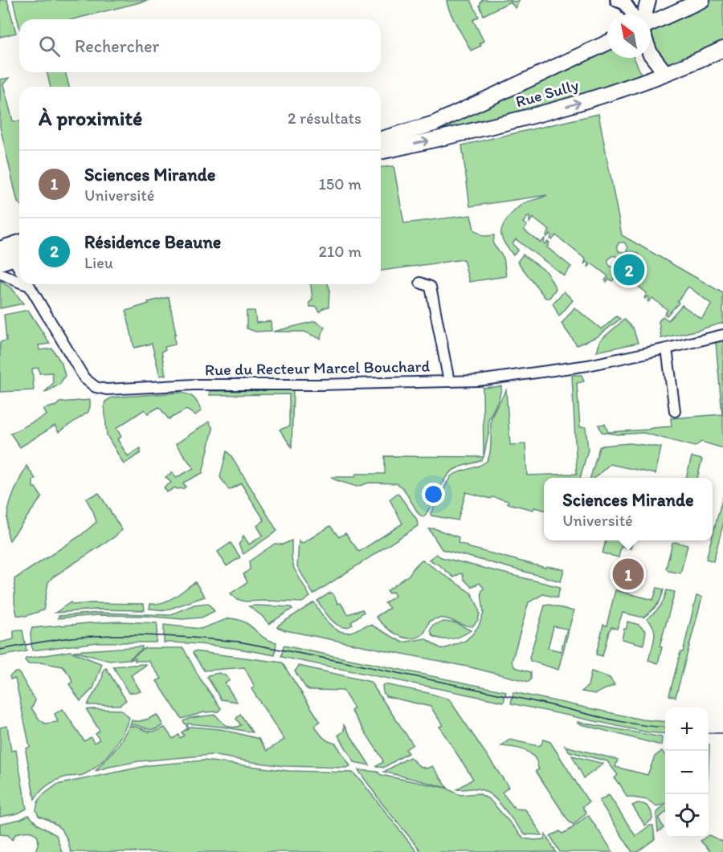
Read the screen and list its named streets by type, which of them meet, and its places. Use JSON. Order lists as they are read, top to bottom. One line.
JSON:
{"streets":{"main road":["Rue Sully"],"street":["Rue du Recteur Marcel Bouchard"]},"north":"top left","page":{"search":"Rechercher","heading":["À proximité","2 résultats"],"list":[{"mark":"1","name":"Sciences Mirande","note":"Université","value":"150 m"},{"mark":"2","name":"Résidence Beaune","note":"Lieu","value":"210 m"}],"pins":["2","1"],"popup":["Sciences Mirande","Université"],"map_buttons":["+","−"]}}
